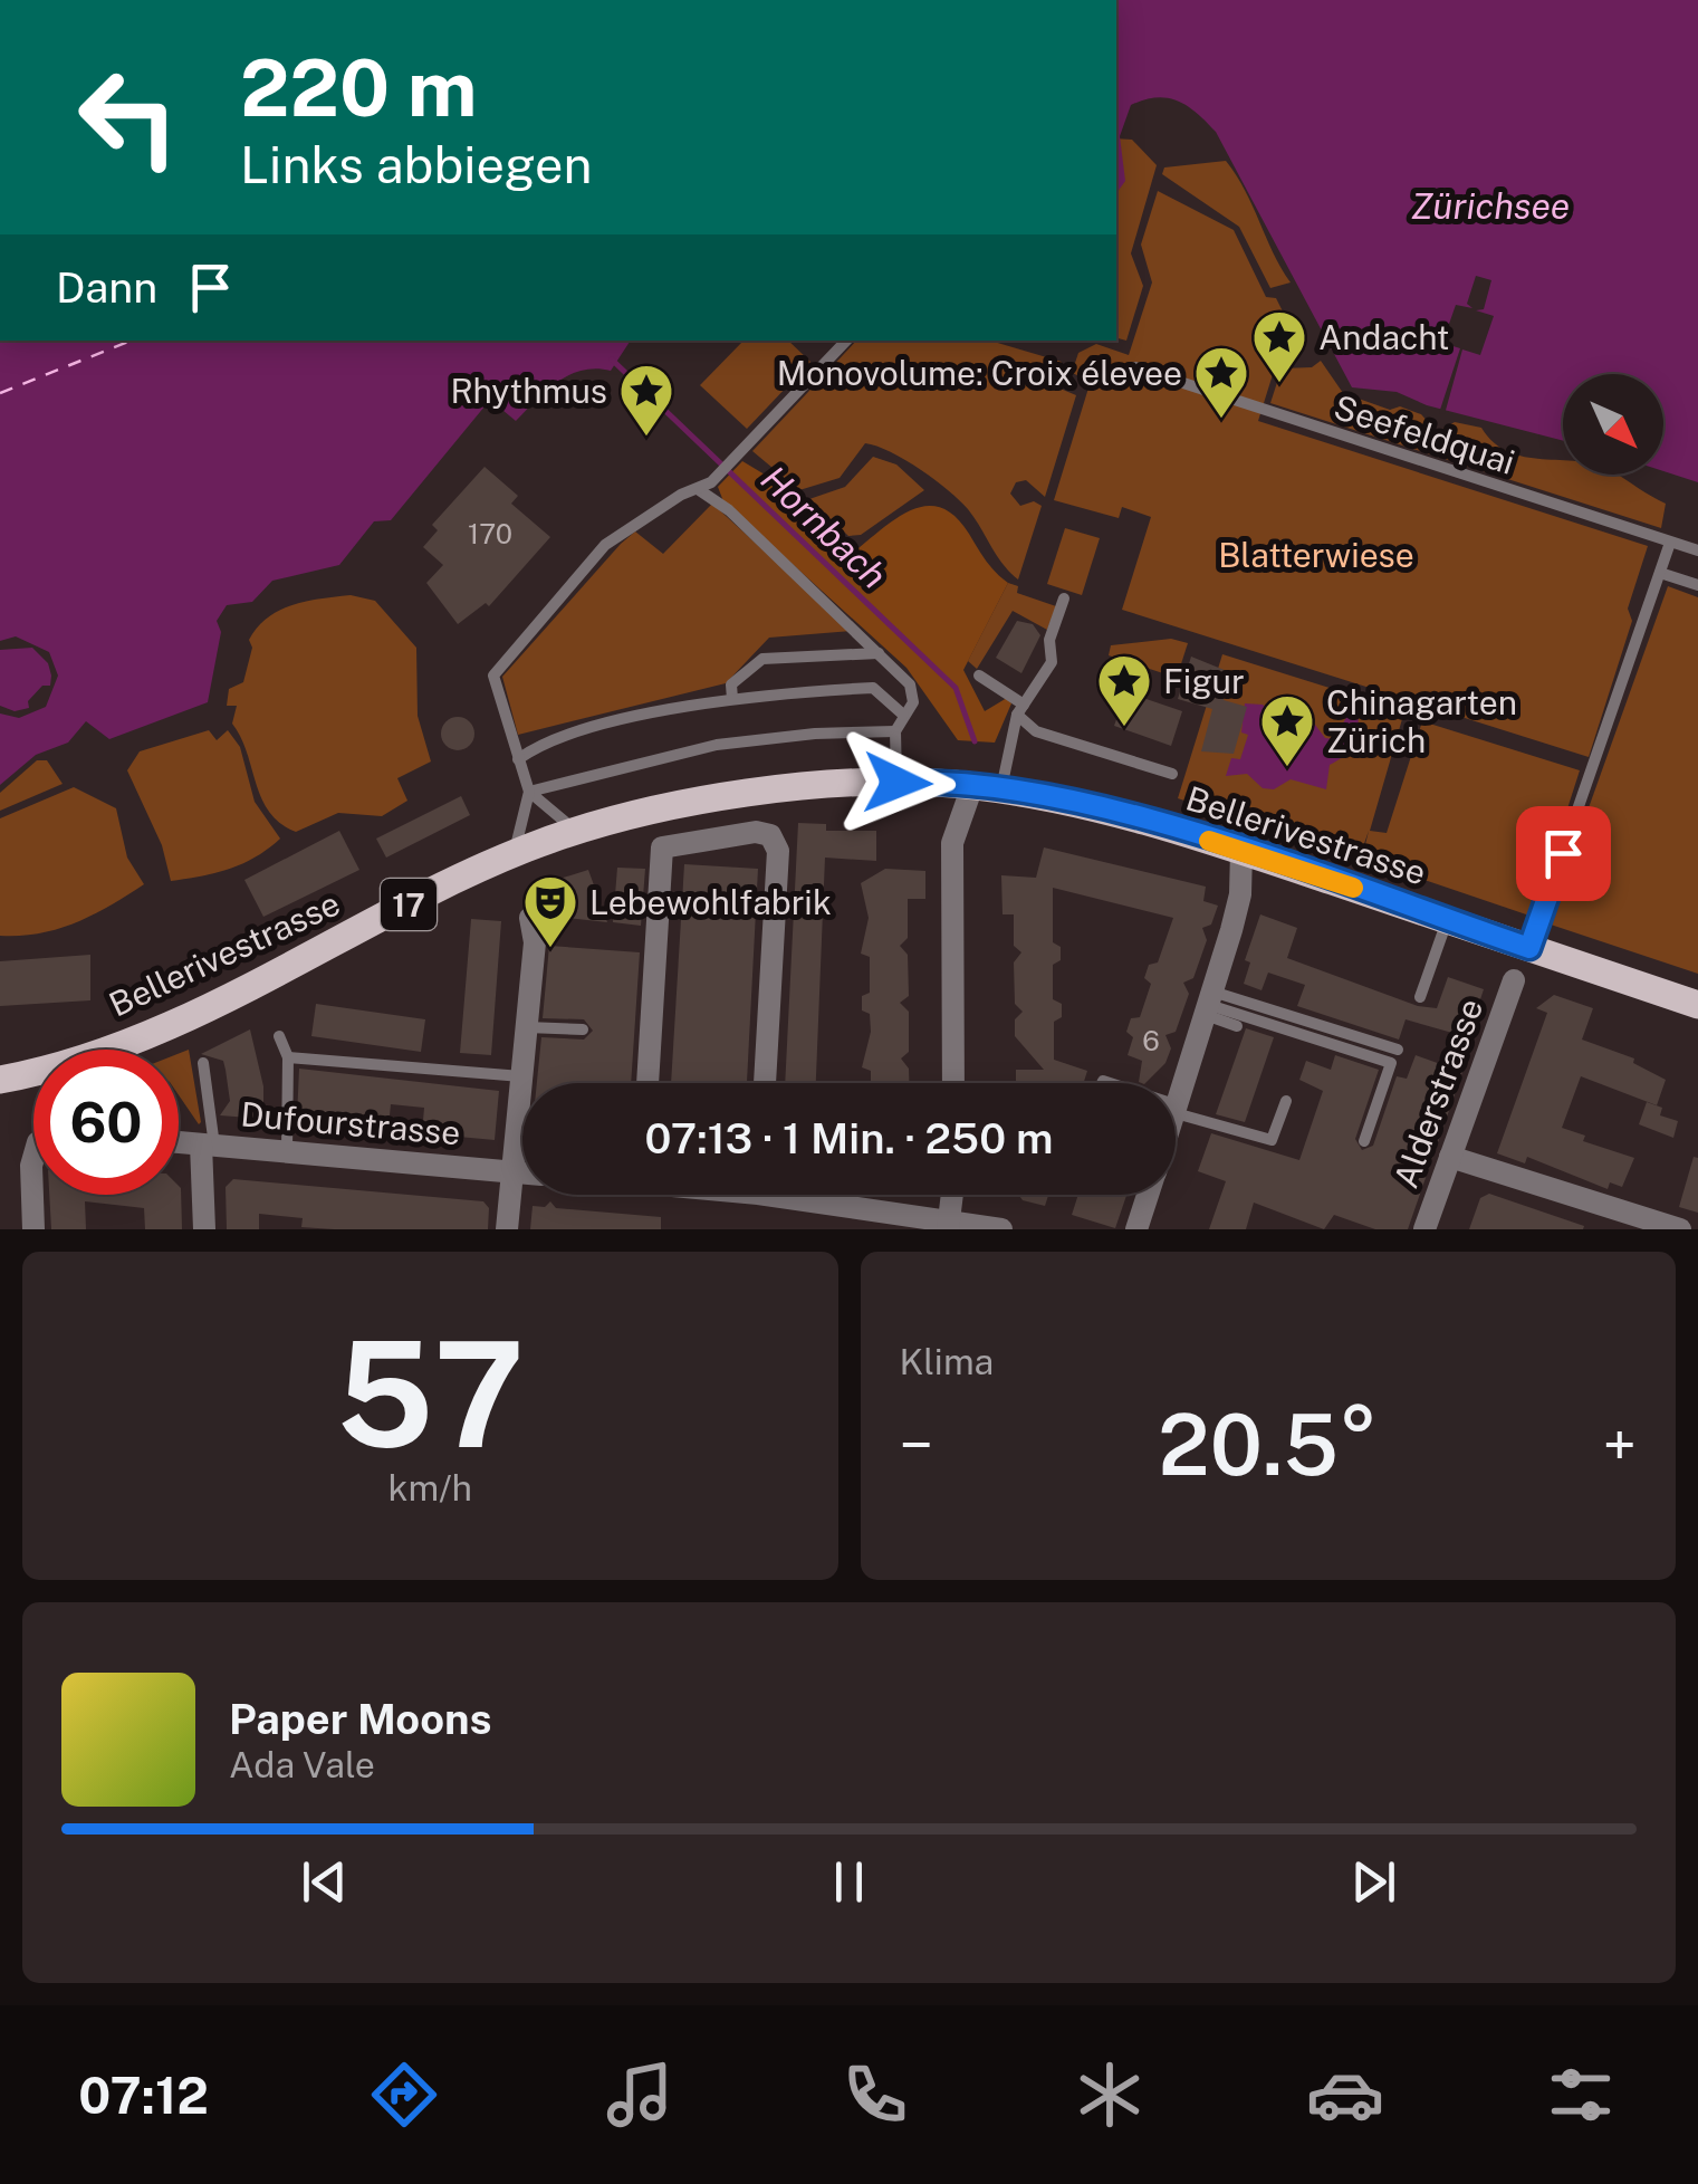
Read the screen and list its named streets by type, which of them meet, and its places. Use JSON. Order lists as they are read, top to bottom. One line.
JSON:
{"streets":{"main road":["Bellerivestrasse","17"],"street":["Alderstrasse","Dufourstrasse"],"lane":["Seefeldquai"]},"water":["Zürichsee","Hornbach"],"parks":["Blatterwiese"],"places":{"place":["Andacht","Monovolume: Croix élevee","Rhythmus","Figur","Chinagarten Zürich"],"theatre":["Lebewohlfabrik"]},"house_numbers":["170","6"],"north":"bottom right","page":{"turn":["220 m","Links abbiegen"],"then":"Dann","limit":"60","trip":"07:13 · 1 Min. · 250 m","tile":[["57","km/h"],"Klima"],"heat":["−","20.5°","+"],"song":["Paper Moons","Ada Vale"],"tabs":"07:12"}}
